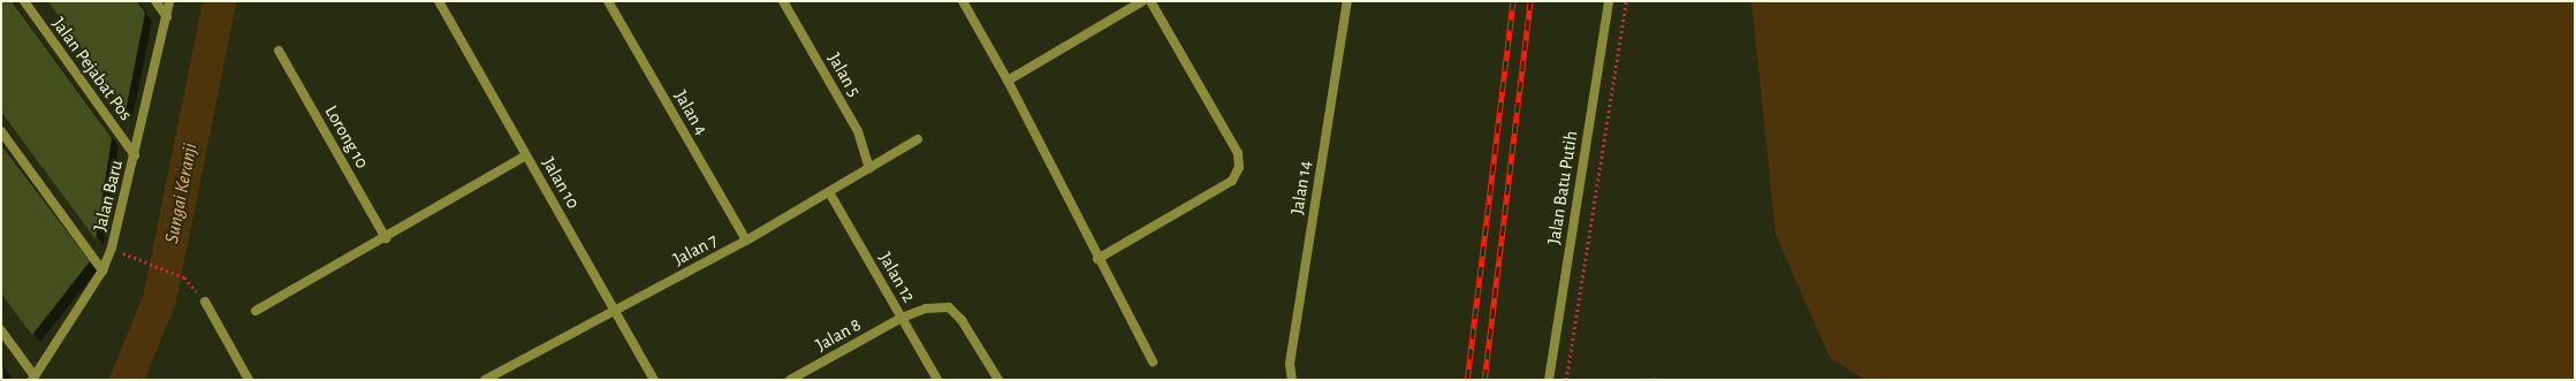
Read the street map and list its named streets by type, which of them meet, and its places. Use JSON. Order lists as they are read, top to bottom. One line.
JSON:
{"streets":{"street":["Jalan Pejabat Pos","Jalan 5","Jalan 4","Lorong 10","Jalan 10","Jalan 14","Jalan Batu Putih","Jalan Baru","Jalan 7","Jalan 12","Jalan 8"]},"crossings":[["Jalan Pejabat Pos","Jalan Baru"],["Jalan 5","Jalan 7"],["Jalan 4","Jalan 7"],["Jalan 10","Jalan 7"],["Jalan 7","Jalan 12"],["Jalan 12","Jalan 8"]],"water":["Sungai Keranji"]}
